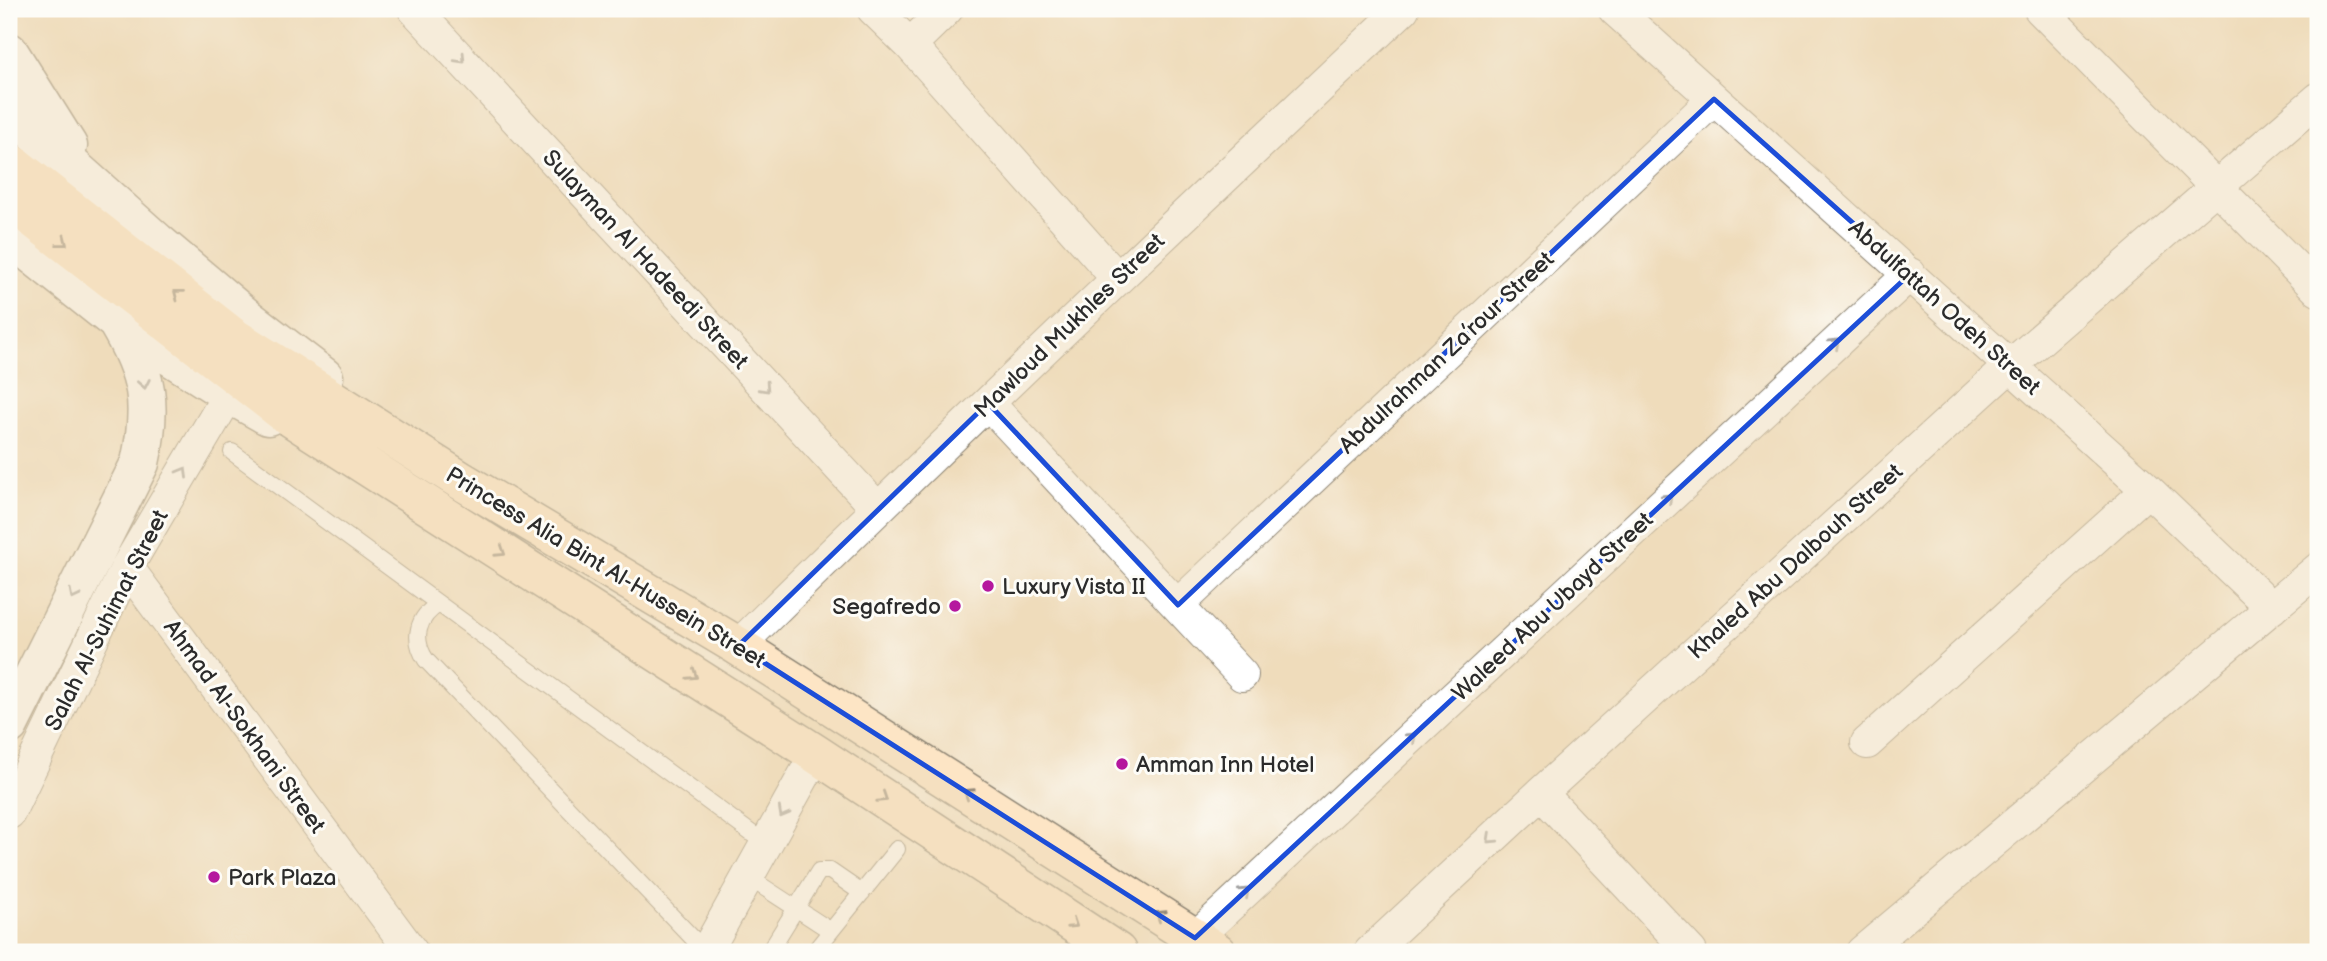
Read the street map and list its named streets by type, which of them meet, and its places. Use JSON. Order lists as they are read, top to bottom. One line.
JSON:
{"streets":{"main road":["Princess Alia Bint Al-Hussein Street"],"street":["Sulayman Al Hadeedi Street","Abdulfattah Odeh Street","Mawloud Mukhles Street","Abdulrahman Za’rour Street","Khaled Abu Dalbouh Street","Waleed Abu Ubayd Street","Salah Al-Suhimat Street","Ahmad Al-Sokhani Street"]},"crossings":[["Sulayman Al Hadeedi Street","Mawloud Mukhles Street"],["Abdulfattah Odeh Street","Abdulrahman Za’rour Street"],["Abdulfattah Odeh Street","Khaled Abu Dalbouh Street"],["Abdulfattah Odeh Street","Waleed Abu Ubayd Street"],["Mawloud Mukhles Street","Princess Alia Bint Al-Hussein Street"],["Princess Alia Bint Al-Hussein Street","Waleed Abu Ubayd Street"],["Salah Al-Suhimat Street","Ahmad Al-Sokhani Street"]],"one_way":["Sulayman Al Hadeedi Street","Waleed Abu Ubayd Street"],"places":["Luxury Vista II","Segafredo","Amman Inn Hotel","Park Plaza"]}
